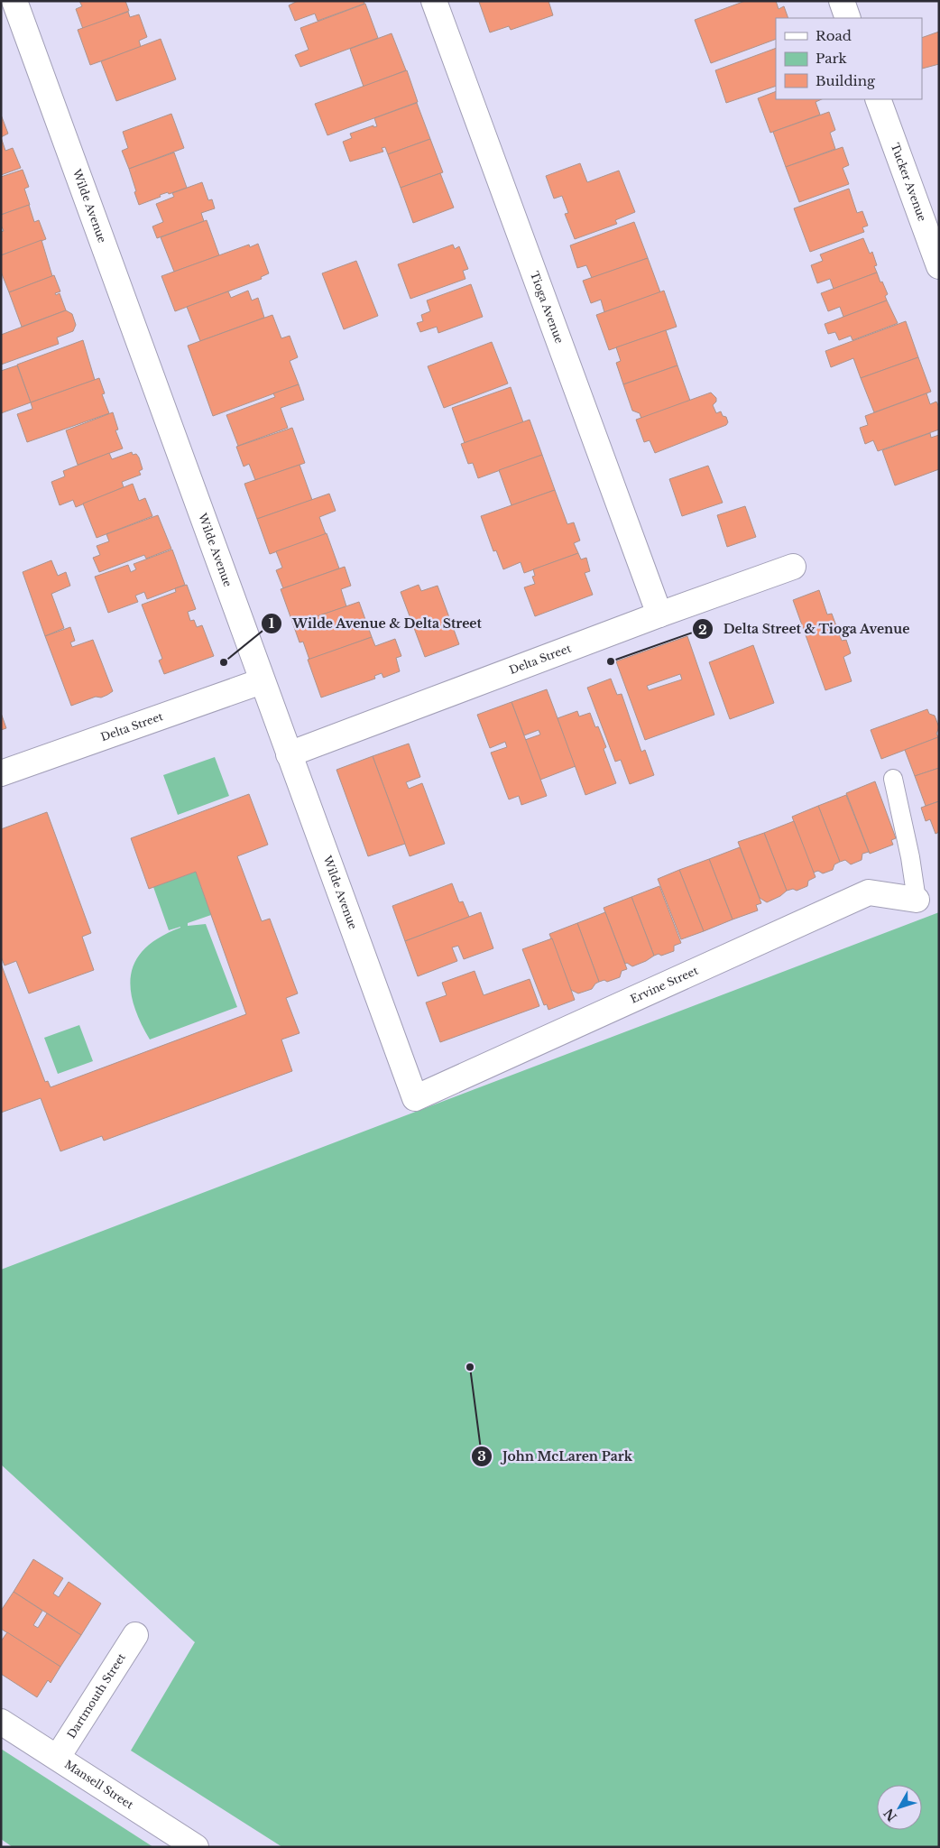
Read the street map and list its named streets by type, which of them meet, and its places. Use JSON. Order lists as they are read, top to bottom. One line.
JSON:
{"streets":{"street":["Tucker Avenue","Wilde Avenue","Tioga Avenue","Delta Street","Ervine Street","Dartmouth Street","Mansell Street"]},"crossings":[["Wilde Avenue","Delta Street"],["Wilde Avenue","Ervine Street"],["Tioga Avenue","Delta Street"],["Dartmouth Street","Mansell Street"]],"places":["Delta Street & Tioga Avenue","Wilde Avenue & Delta Street","John McLaren Park"],"legend":["Road","Park","Building"],"north":"bottom left"}
